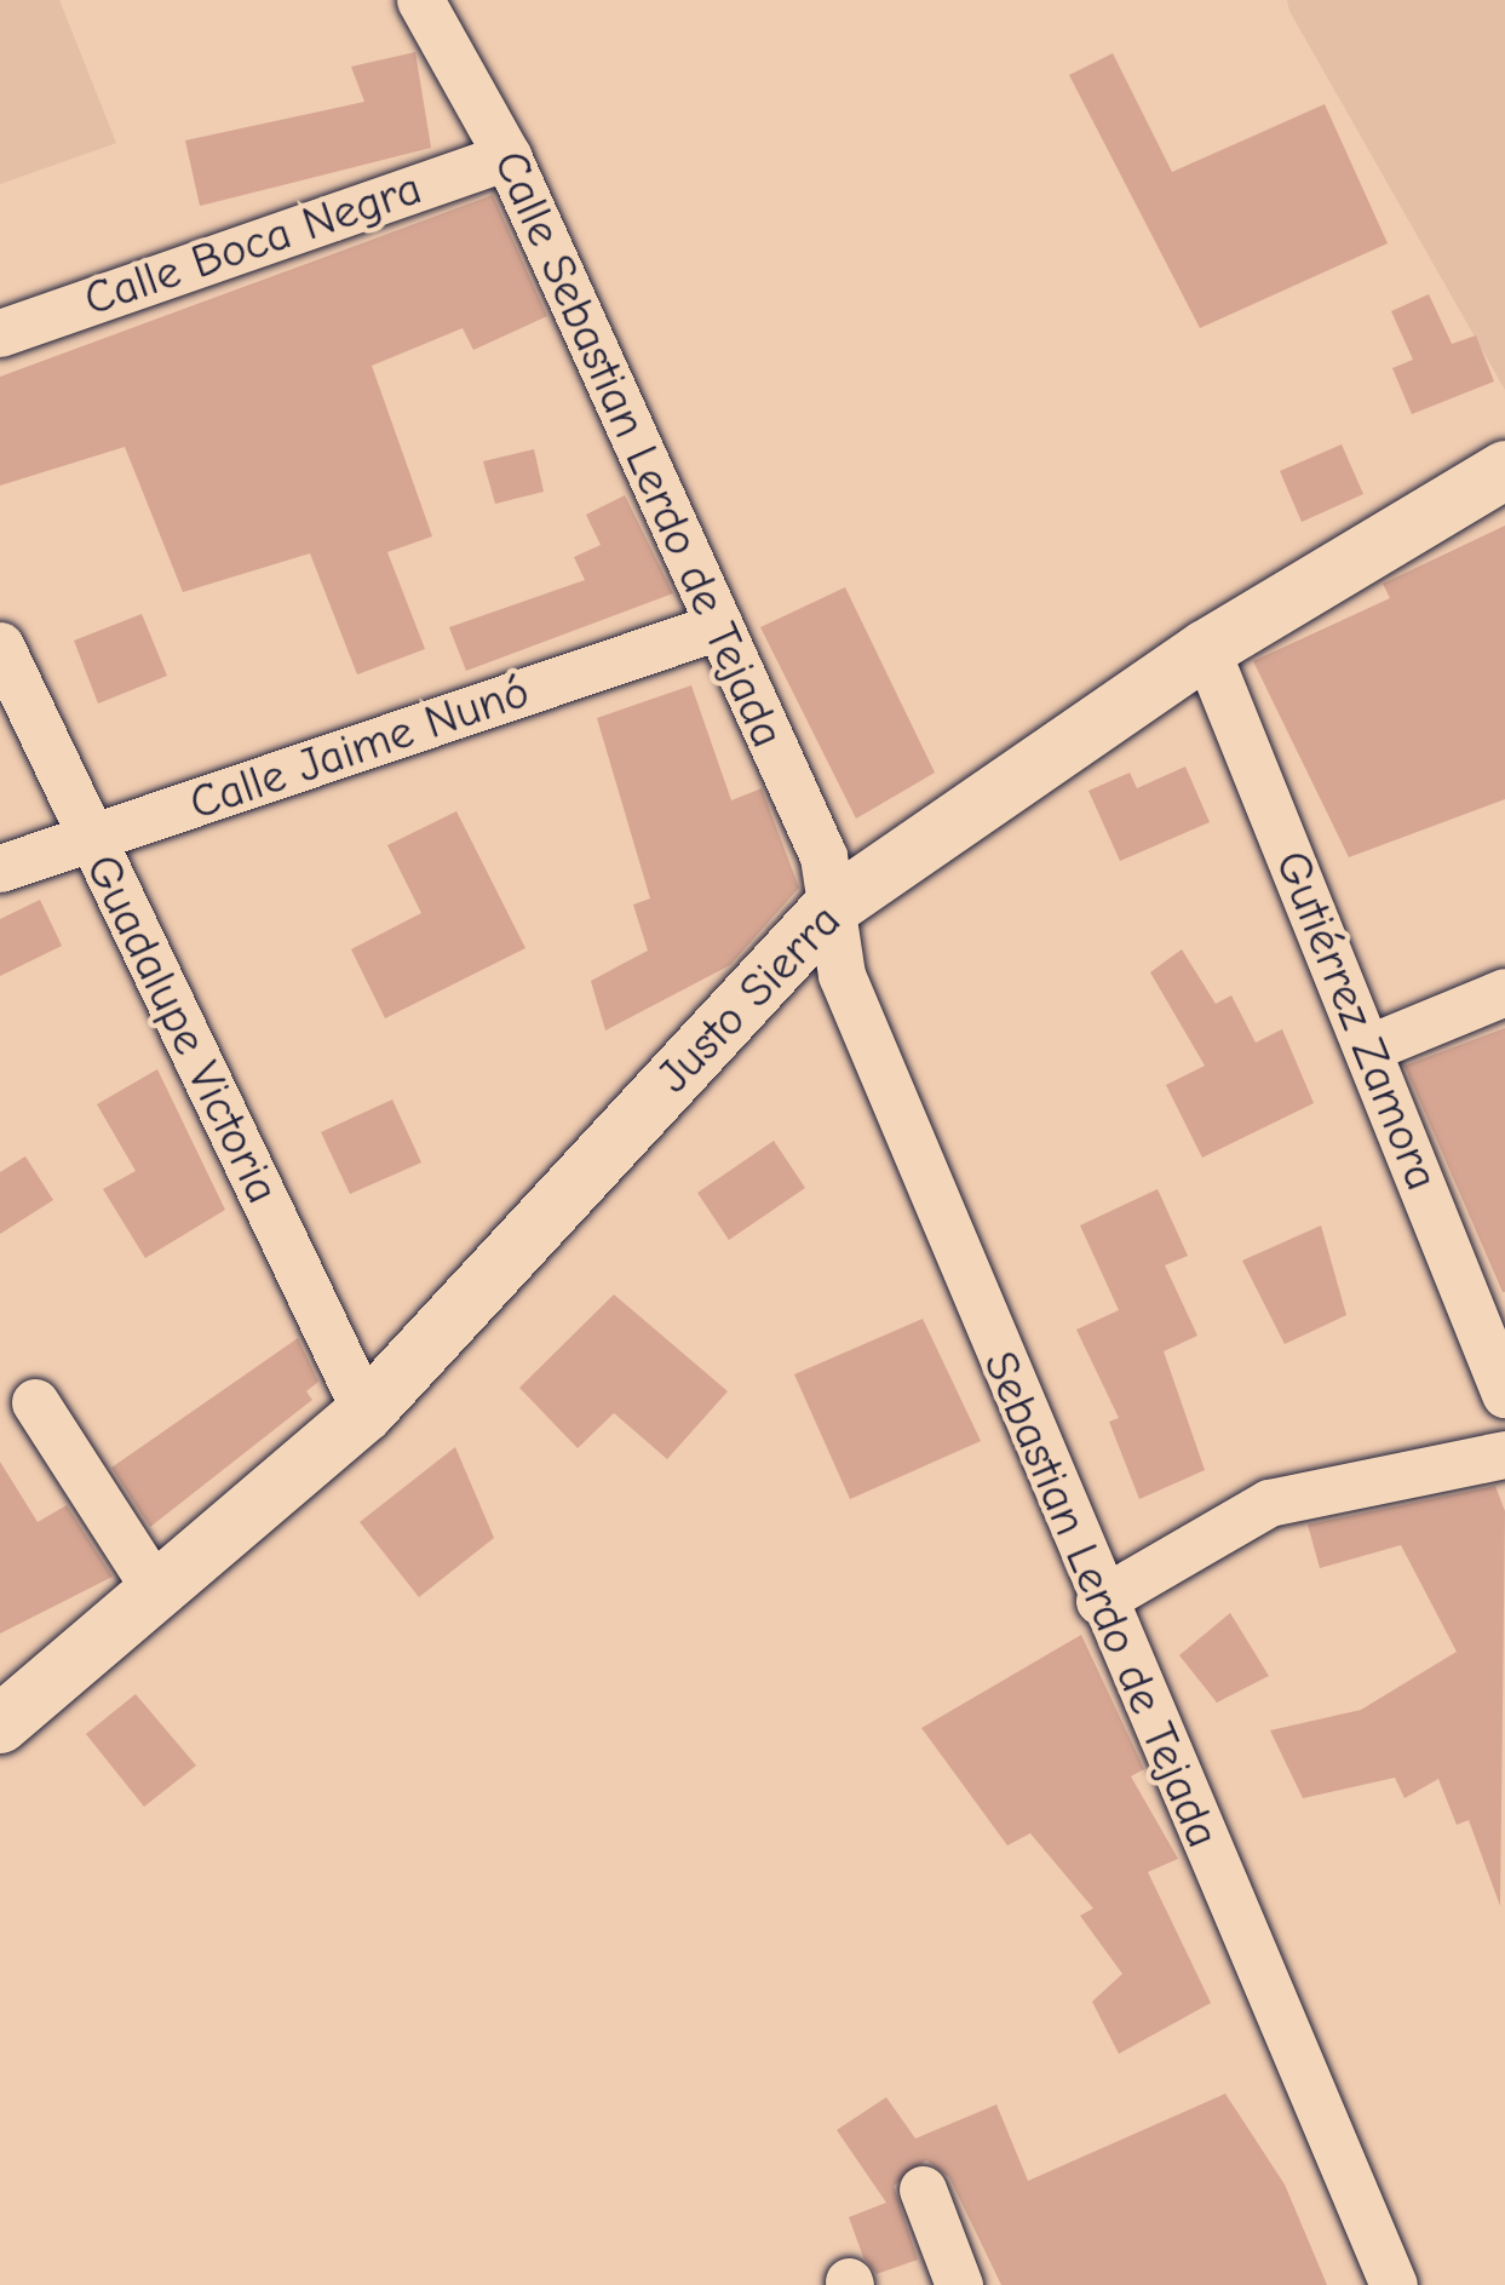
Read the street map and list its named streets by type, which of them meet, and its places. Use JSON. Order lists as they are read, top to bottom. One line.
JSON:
{"streets":{"main road":["Justo Sierra"],"street":["Calle Boca Negra","Calle Sebastian Lerdo de Tejada","Calle Jaime Nunó","Gutiérrez Zamora","Guadalupe Victoria","Sebastian Lerdo de Tejada"]},"crossings":[["Calle Boca Negra","Calle Sebastian Lerdo de Tejada"],["Calle Sebastian Lerdo de Tejada","Calle Jaime Nunó"],["Calle Sebastian Lerdo de Tejada","Justo Sierra"],["Calle Sebastian Lerdo de Tejada","Sebastian Lerdo de Tejada"],["Calle Jaime Nunó","Guadalupe Victoria"],["Justo Sierra","Gutiérrez Zamora"],["Justo Sierra","Guadalupe Victoria"],["Justo Sierra","Sebastian Lerdo de Tejada"]]}
